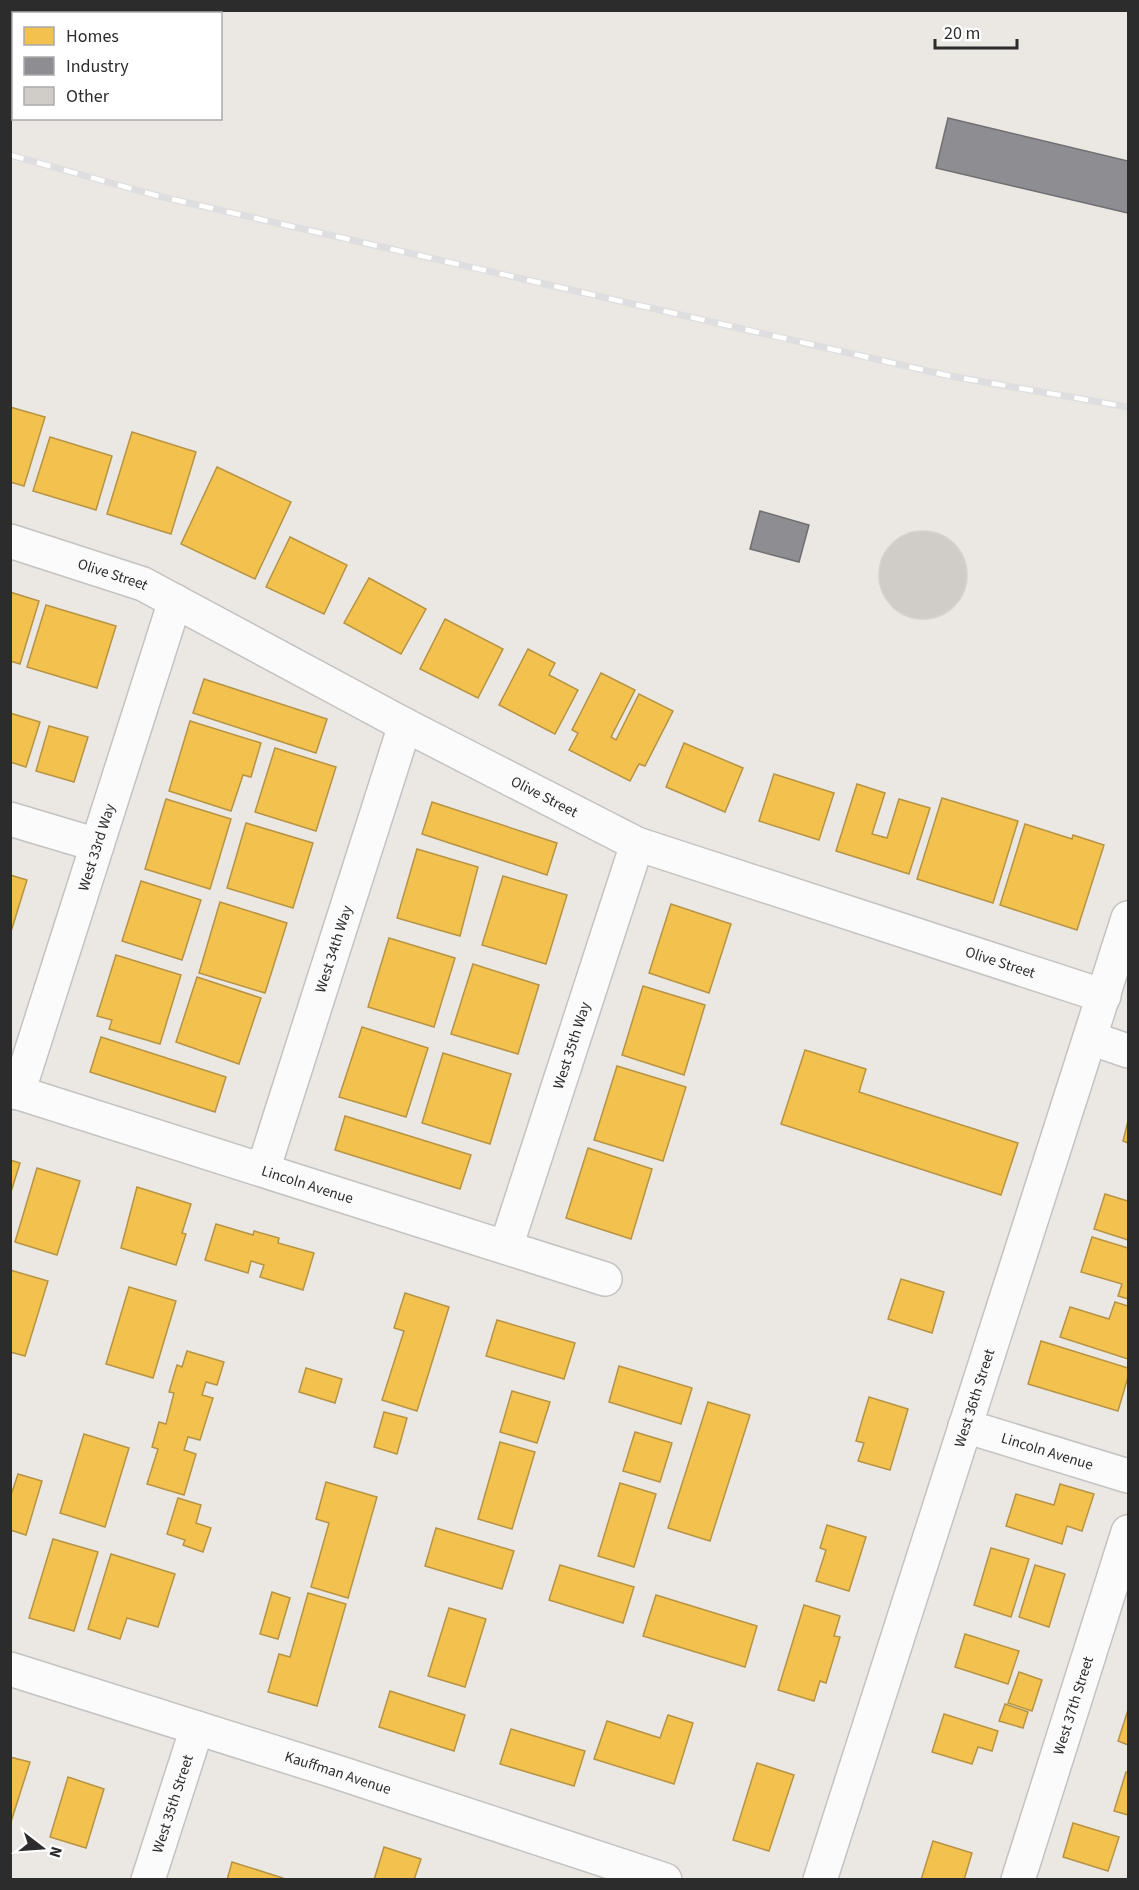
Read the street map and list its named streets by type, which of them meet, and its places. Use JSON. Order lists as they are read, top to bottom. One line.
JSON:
{"streets":{"street":["Olive Street","West 33rd Way","West 34th Way","West 35th Way","Lincoln Avenue","West 36th Street","West 37th Street","Kauffman Avenue","West 35th Street"]},"crossings":[["Olive Street","West 33rd Way"],["Olive Street","West 34th Way"],["Olive Street","West 35th Way"],["Olive Street","West 36th Street"],["West 33rd Way","Lincoln Avenue"],["West 34th Way","Lincoln Avenue"],["West 35th Way","Lincoln Avenue"],["Lincoln Avenue","West 36th Street"],["Kauffman Avenue","West 35th Street"]],"legend":["Homes","Industry","Other"],"scale_bar":"20 m","north":"right"}
